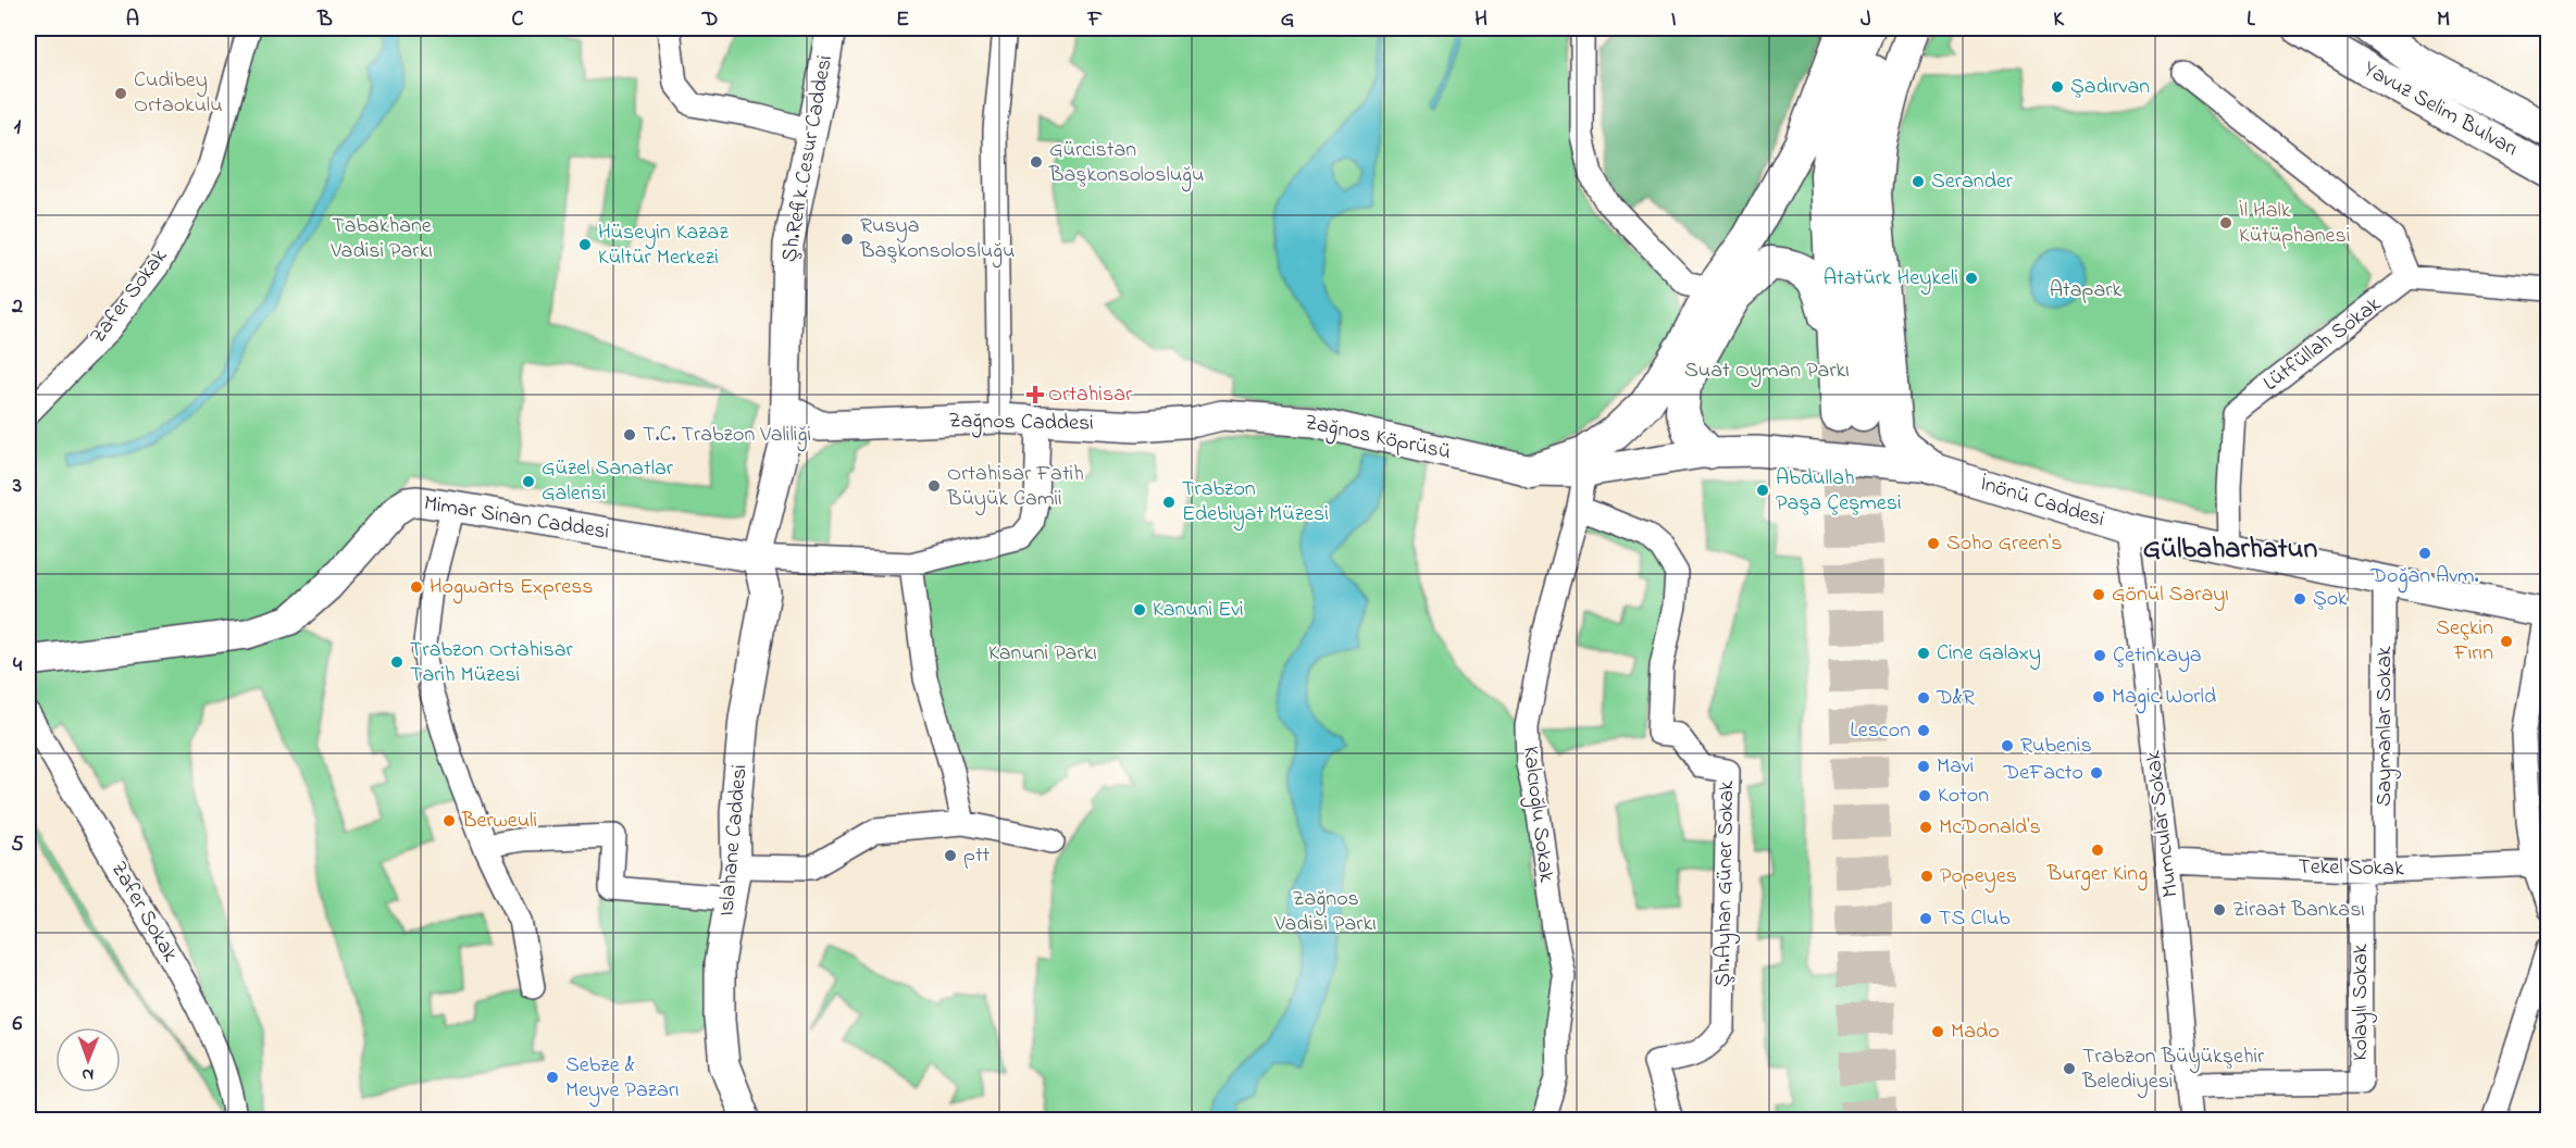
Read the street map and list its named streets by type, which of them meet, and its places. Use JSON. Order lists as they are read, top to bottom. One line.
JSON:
{"streets":{"main road":["Yavuz Selim Bulvarı"],"street":["Şh.Refik Cesur Caddesi","Zafer Sokak","Lütfüllah Sokak","Zağnos Caddesi","Zağnos Köprüsü","İnönü Caddesi","Mimar Sinan Caddesi","Saymanlar Sokak","Kalcıoğlu Sokak","Mumcular Sokak","Islahane Caddesi","Tekel Sokak","Şh.Ayhan Güner Sokak","Kolaylı Sokak"]},"crossings":[["Lütfüllah Sokak","İnönü Caddesi"],["Zağnos Caddesi","Zağnos Köprüsü"],["Zağnos Köprüsü","İnönü Caddesi"],["İnönü Caddesi","Saymanlar Sokak"],["İnönü Caddesi","Kalcıoğlu Sokak"],["İnönü Caddesi","Mumcular Sokak"],["Mimar Sinan Caddesi","Islahane Caddesi"],["Saymanlar Sokak","Tekel Sokak"],["Kalcıoğlu Sokak","Şh.Ayhan Güner Sokak"],["Mumcular Sokak","Tekel Sokak"],["Mumcular Sokak","Kolaylı Sokak"],["Tekel Sokak","Kolaylı Sokak"]],"districts":["Gülbaharhatun"],"parks":["Tabakhane Vadisi Parkı","Atapark","Suat Oyman Parkı","Kanuni Parkı","Zağnos Vadisi Parkı"],"places":{"other":["Şadırvan","Cudibey Ortaokulu","Gürcistan Başkonsolosluğu","Serander","İl Halk Kütüphanesi","Rusya Başkonsolosluğu","Hüseyin Kazaz Kültür Merkezi","Atatürk Heykeli","T.C. Trabzon Valiliği","Güzel Sanatlar Galerisi","Ortahisar Fatih Büyük Camii","Abdullah Paşa Çeşmesi","Trabzon Edebiyat Müzesi","Soho Green's","Doğan Avm.","Hogwarts Express","Gönül Sarayı","Şok","Kanuni Evi","Seçkin Fırın","Cine Galaxy","Çetinkaya","Trabzon Ortahisar Tarih Müzesi","Magic World","D&R","Lescon","Rubenis","Mavi","DeFacto","Koton","Berweuli","McDonald's","Burger King","ptt","Popeyes","Ziraat Bankası","TS Club","Mado","Trabzon Büyükşehir Belediyesi","Sebze & Meyve Pazarı"],"health":["Ortahisar"]},"north":"bottom","grid":{"columns":["A","B","C","D","E","F","G","H","I","J","K","L","M"],"rows":["1","2","3","4","5","6"]}}
